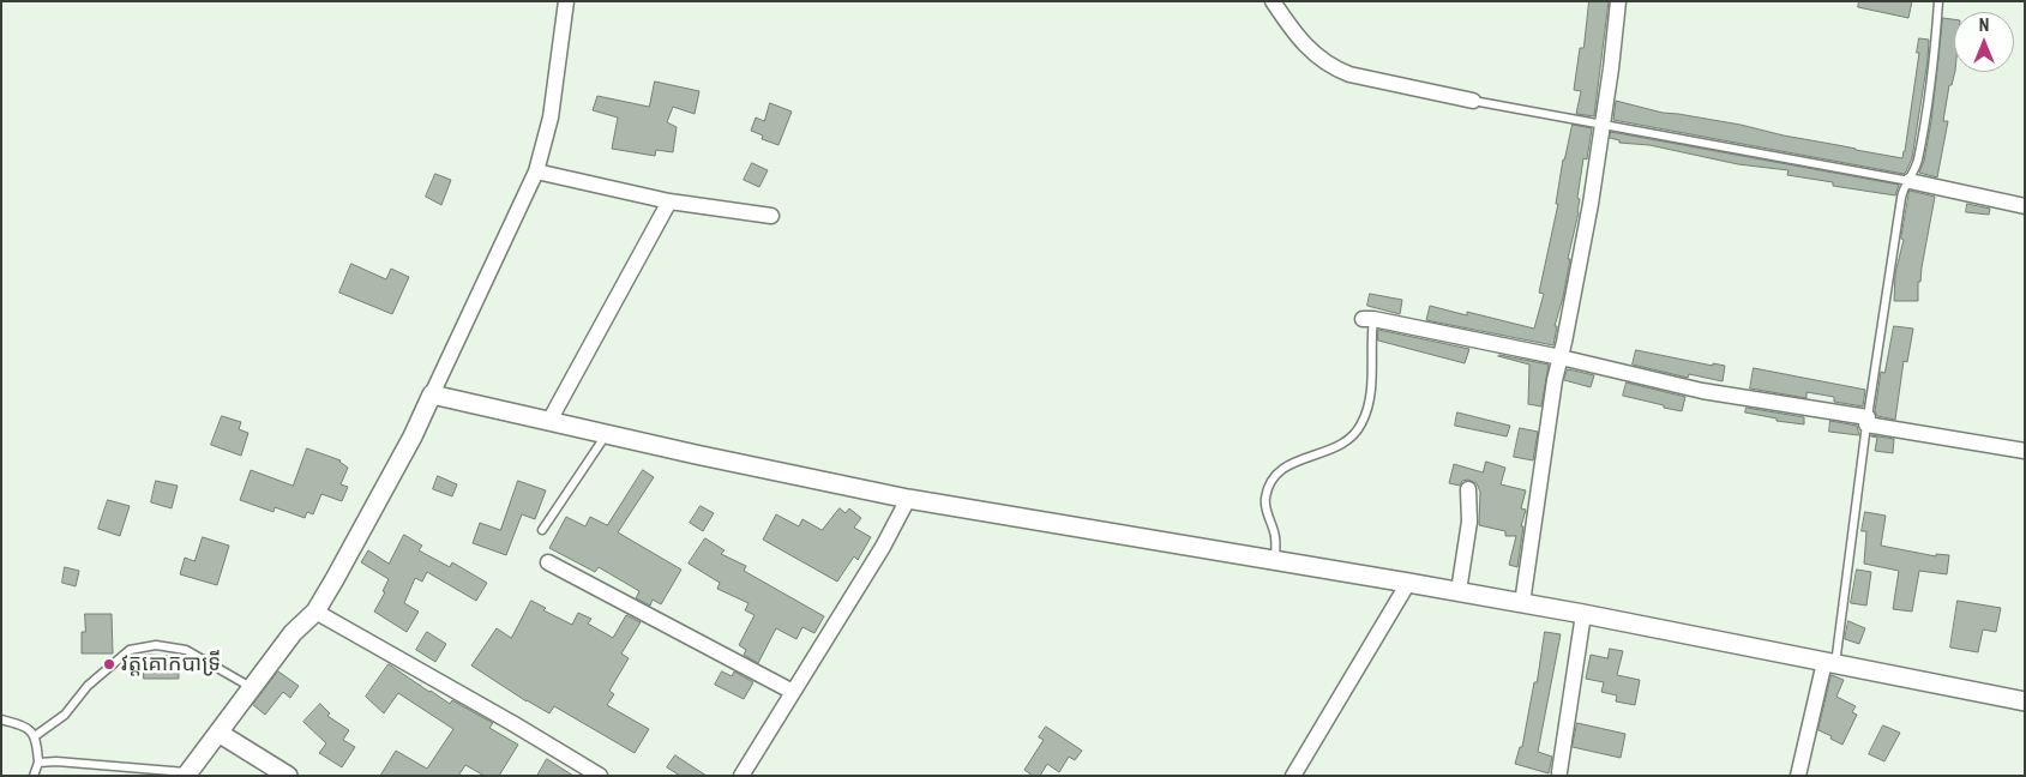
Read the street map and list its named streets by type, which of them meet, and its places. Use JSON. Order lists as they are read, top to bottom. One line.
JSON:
{"places":["វត្តគោកបាទ្រី"],"north":"top"}
